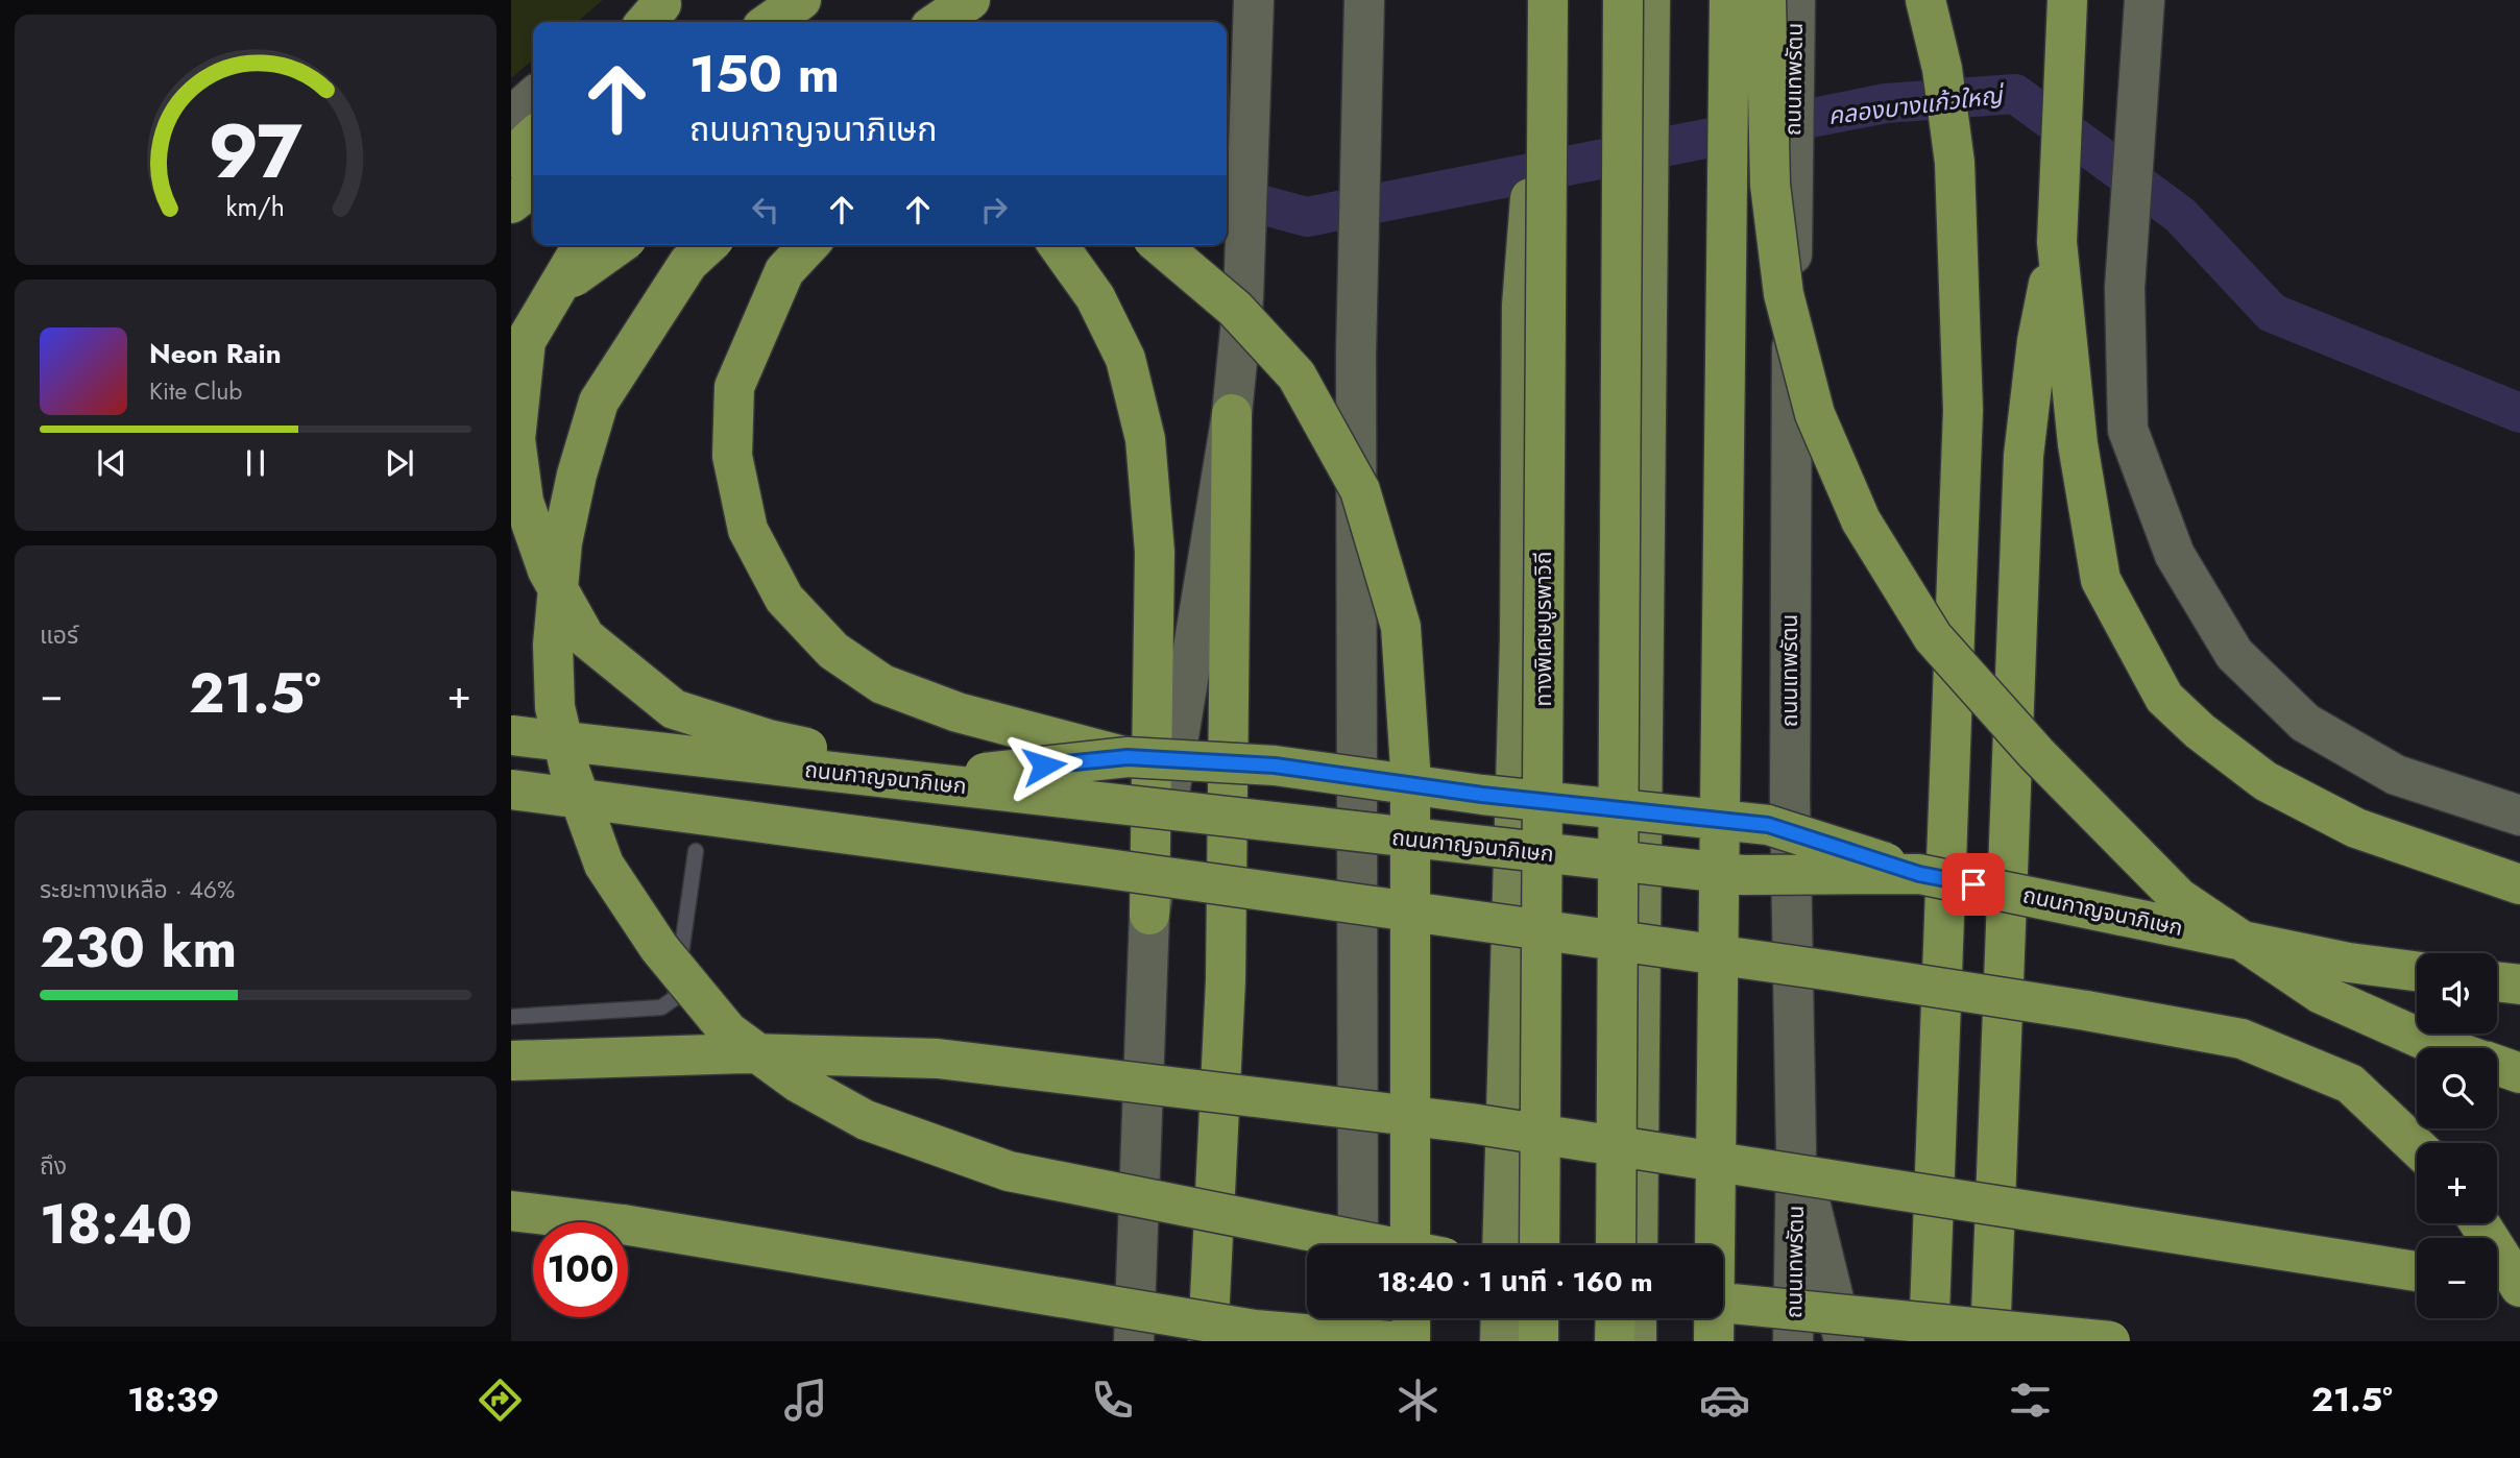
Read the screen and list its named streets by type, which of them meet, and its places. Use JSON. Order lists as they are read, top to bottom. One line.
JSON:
{"streets":{"highway":["ทางพิเศษบูรพาวิถี","ถนนกาญจนาภิเษก"],"main road":["ถนนเทพรัตน"]},"water":["คลองบางแก้วใหญ่"],"page":{"turn":["150 m","ถนนกาญจนาภิเษก"],"song":["Neon Rain","Kite Club"],"tile":["แอร์",["ระยะทางเหลือ · 46%","230 km"],["ถึง","18:40"]],"heat":["−","21.5°","+"],"map_buttons":["+","−"],"limit":"100","trip":"18:40 · 1 นาที · 160 m","tabs":["18:39","21.5°"],"gauge":["97","km/h"]}}
